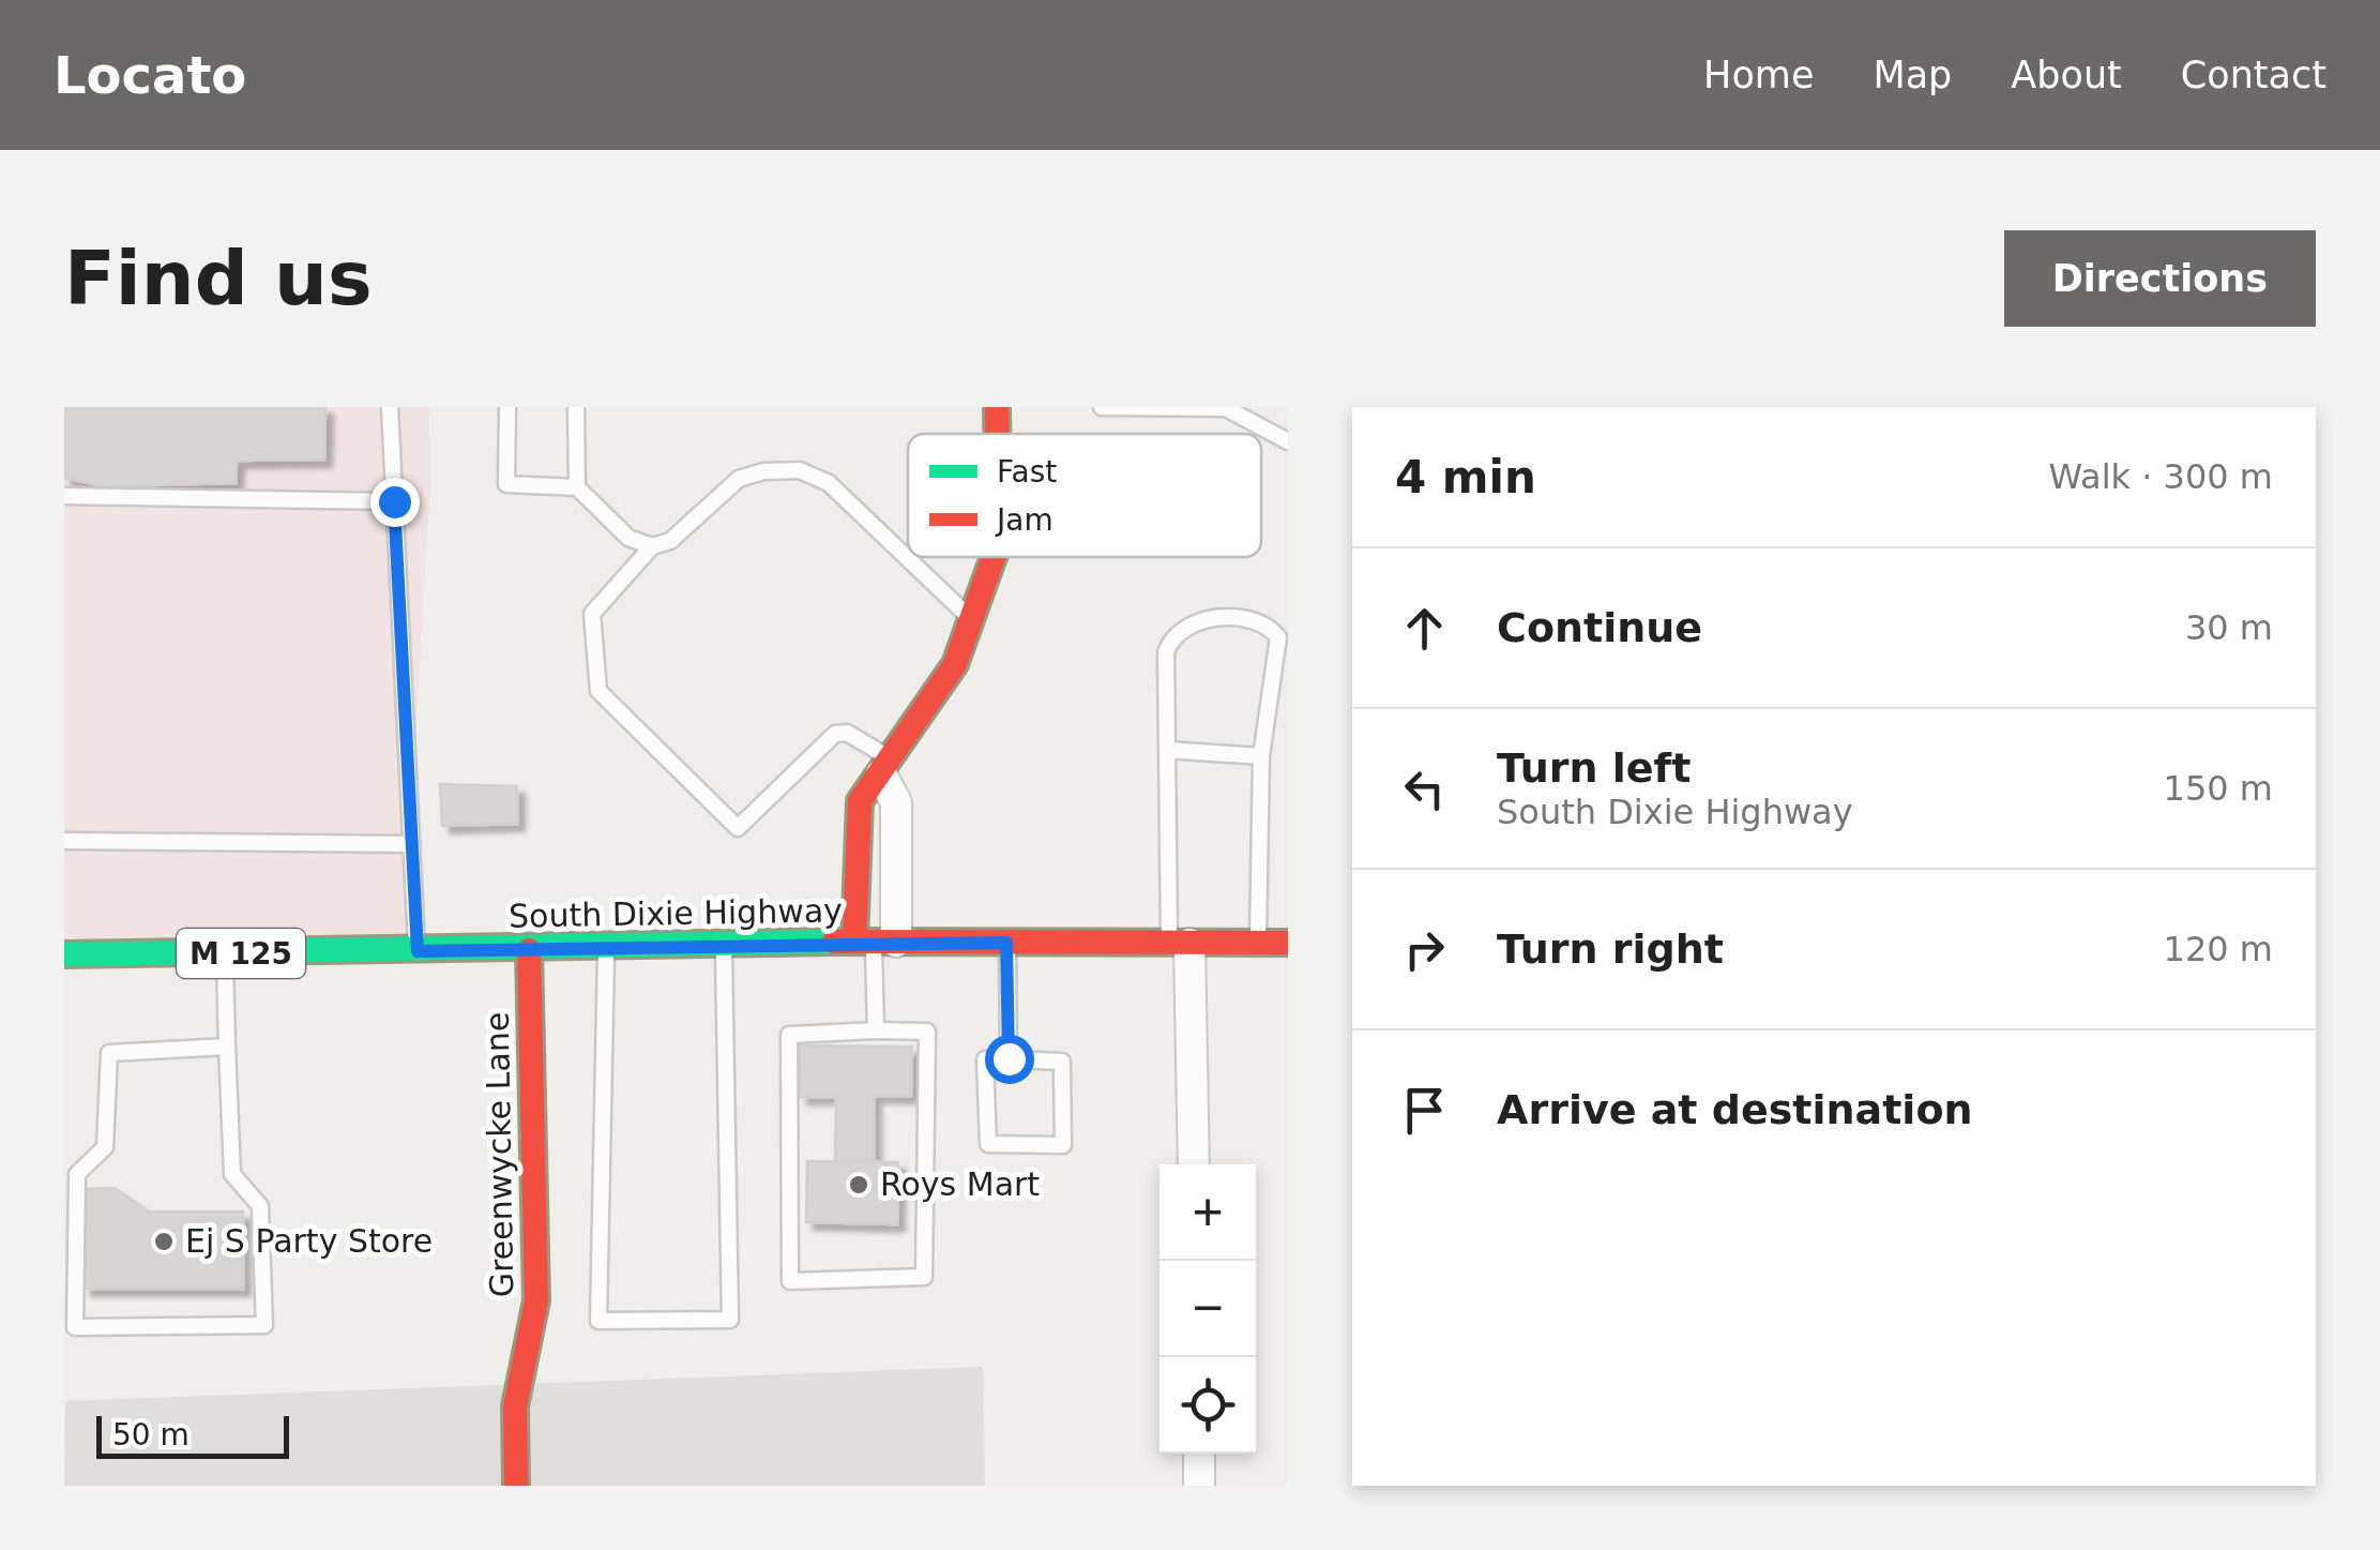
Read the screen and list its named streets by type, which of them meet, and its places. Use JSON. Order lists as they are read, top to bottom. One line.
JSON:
{"streets":{"main road":["South Dixie Highway","M 125","Greenwycke Lane"]},"crossings":[["South Dixie Highway","Greenwycke Lane"]],"places":["Roys Mart","Ej S Party Store"],"legend":["Fast","Jam"],"scale_bar":"50 m","page":{"header":"Locato","nav":["Home","Map","About","Contact"],"buttons":"Directions","title":"Find us","heading":["4 min","Walk · 300 m"],"list":[["Continue","30 m"],["Turn left","South Dixie Highway","150 m"],["Turn right","120 m"],"Arrive at destination"],"map_buttons":["+","−"],"scale":"50 m"}}
